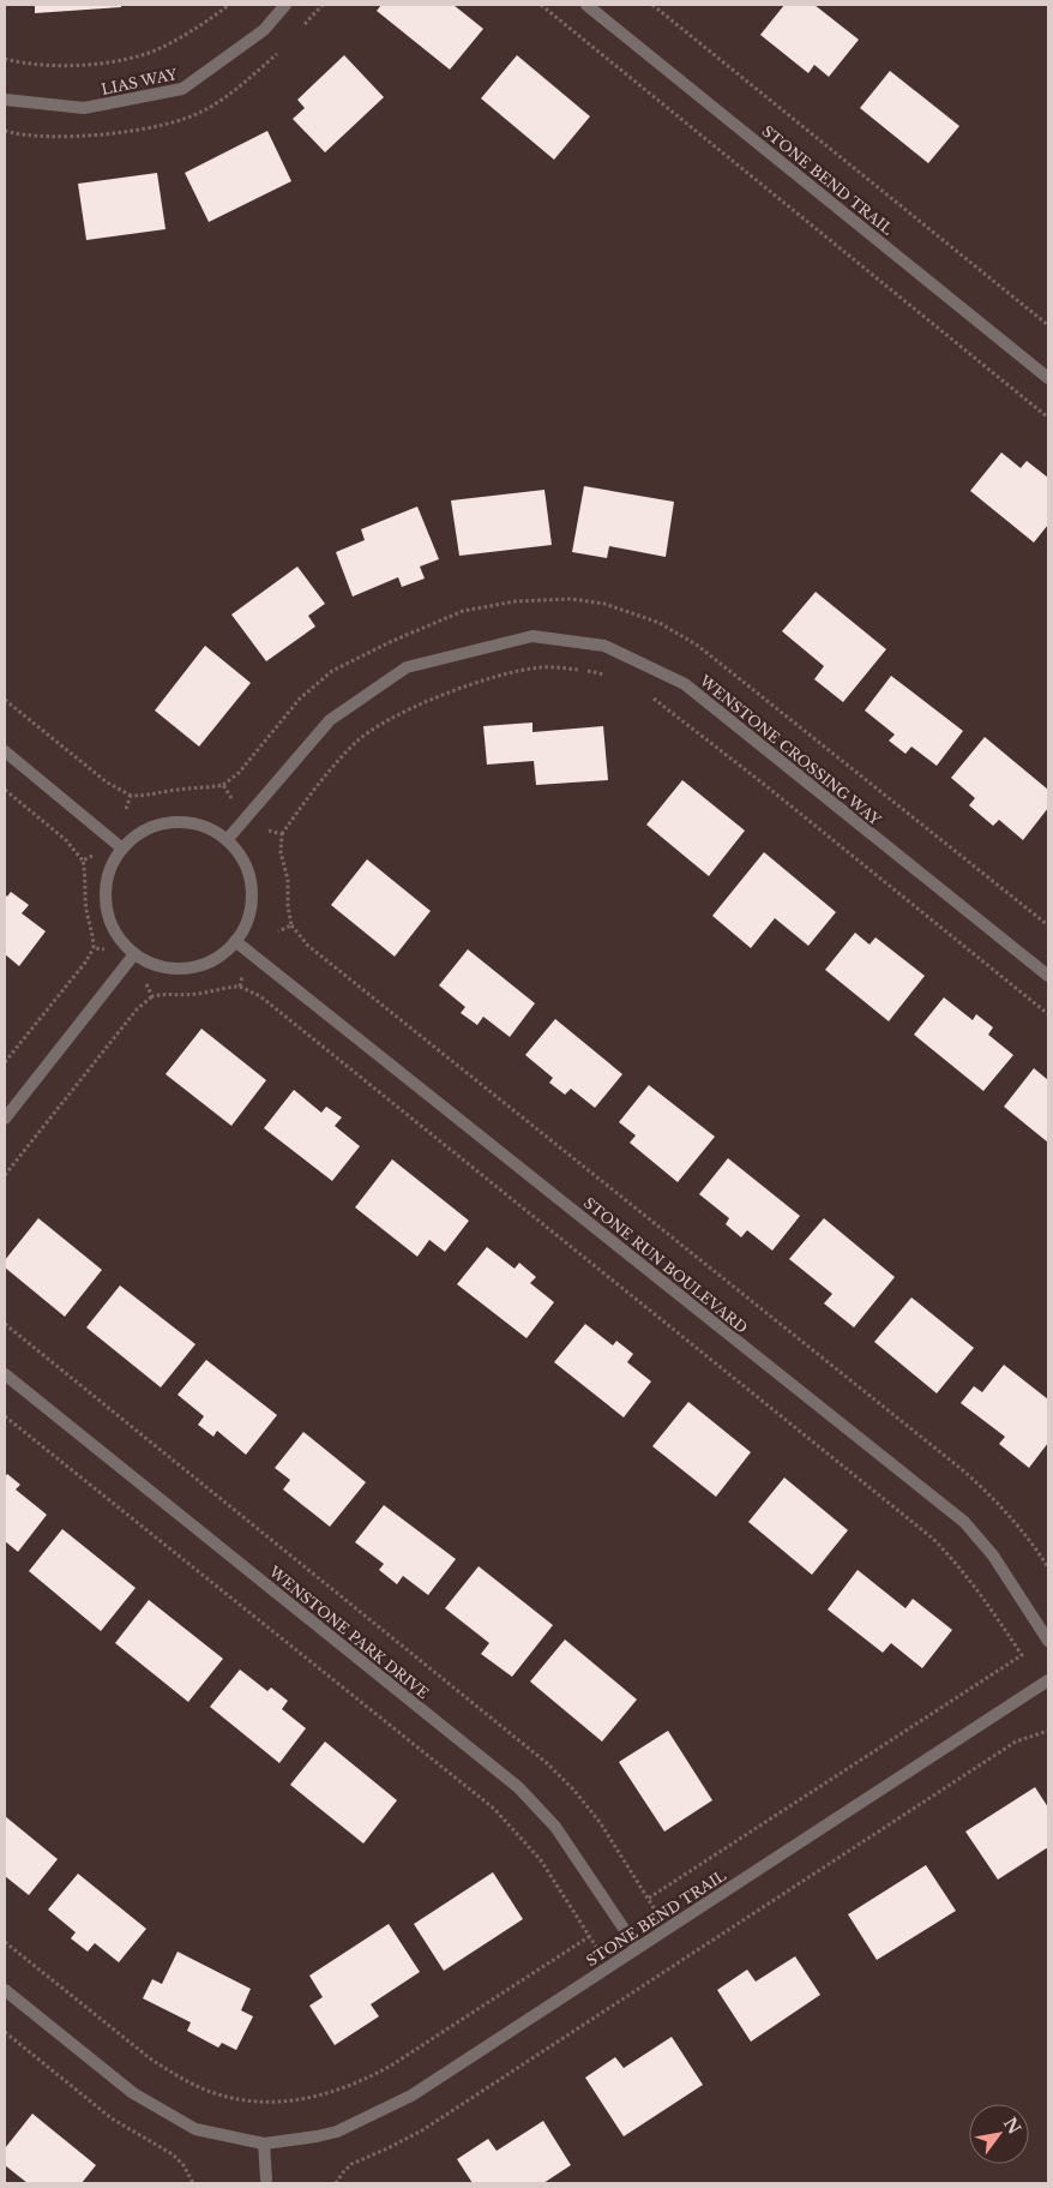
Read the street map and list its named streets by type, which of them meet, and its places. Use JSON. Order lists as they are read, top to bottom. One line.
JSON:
{"streets":{"street":["LIAS WAY","STONE BEND TRAIL","WENSTONE CROSSING WAY","STONE RUN BOULEVARD","WENSTONE PARK DRIVE"]},"crossings":[["STONE BEND TRAIL","WENSTONE PARK DRIVE"],["WENSTONE CROSSING WAY","STONE RUN BOULEVARD"]],"north":"top right"}
